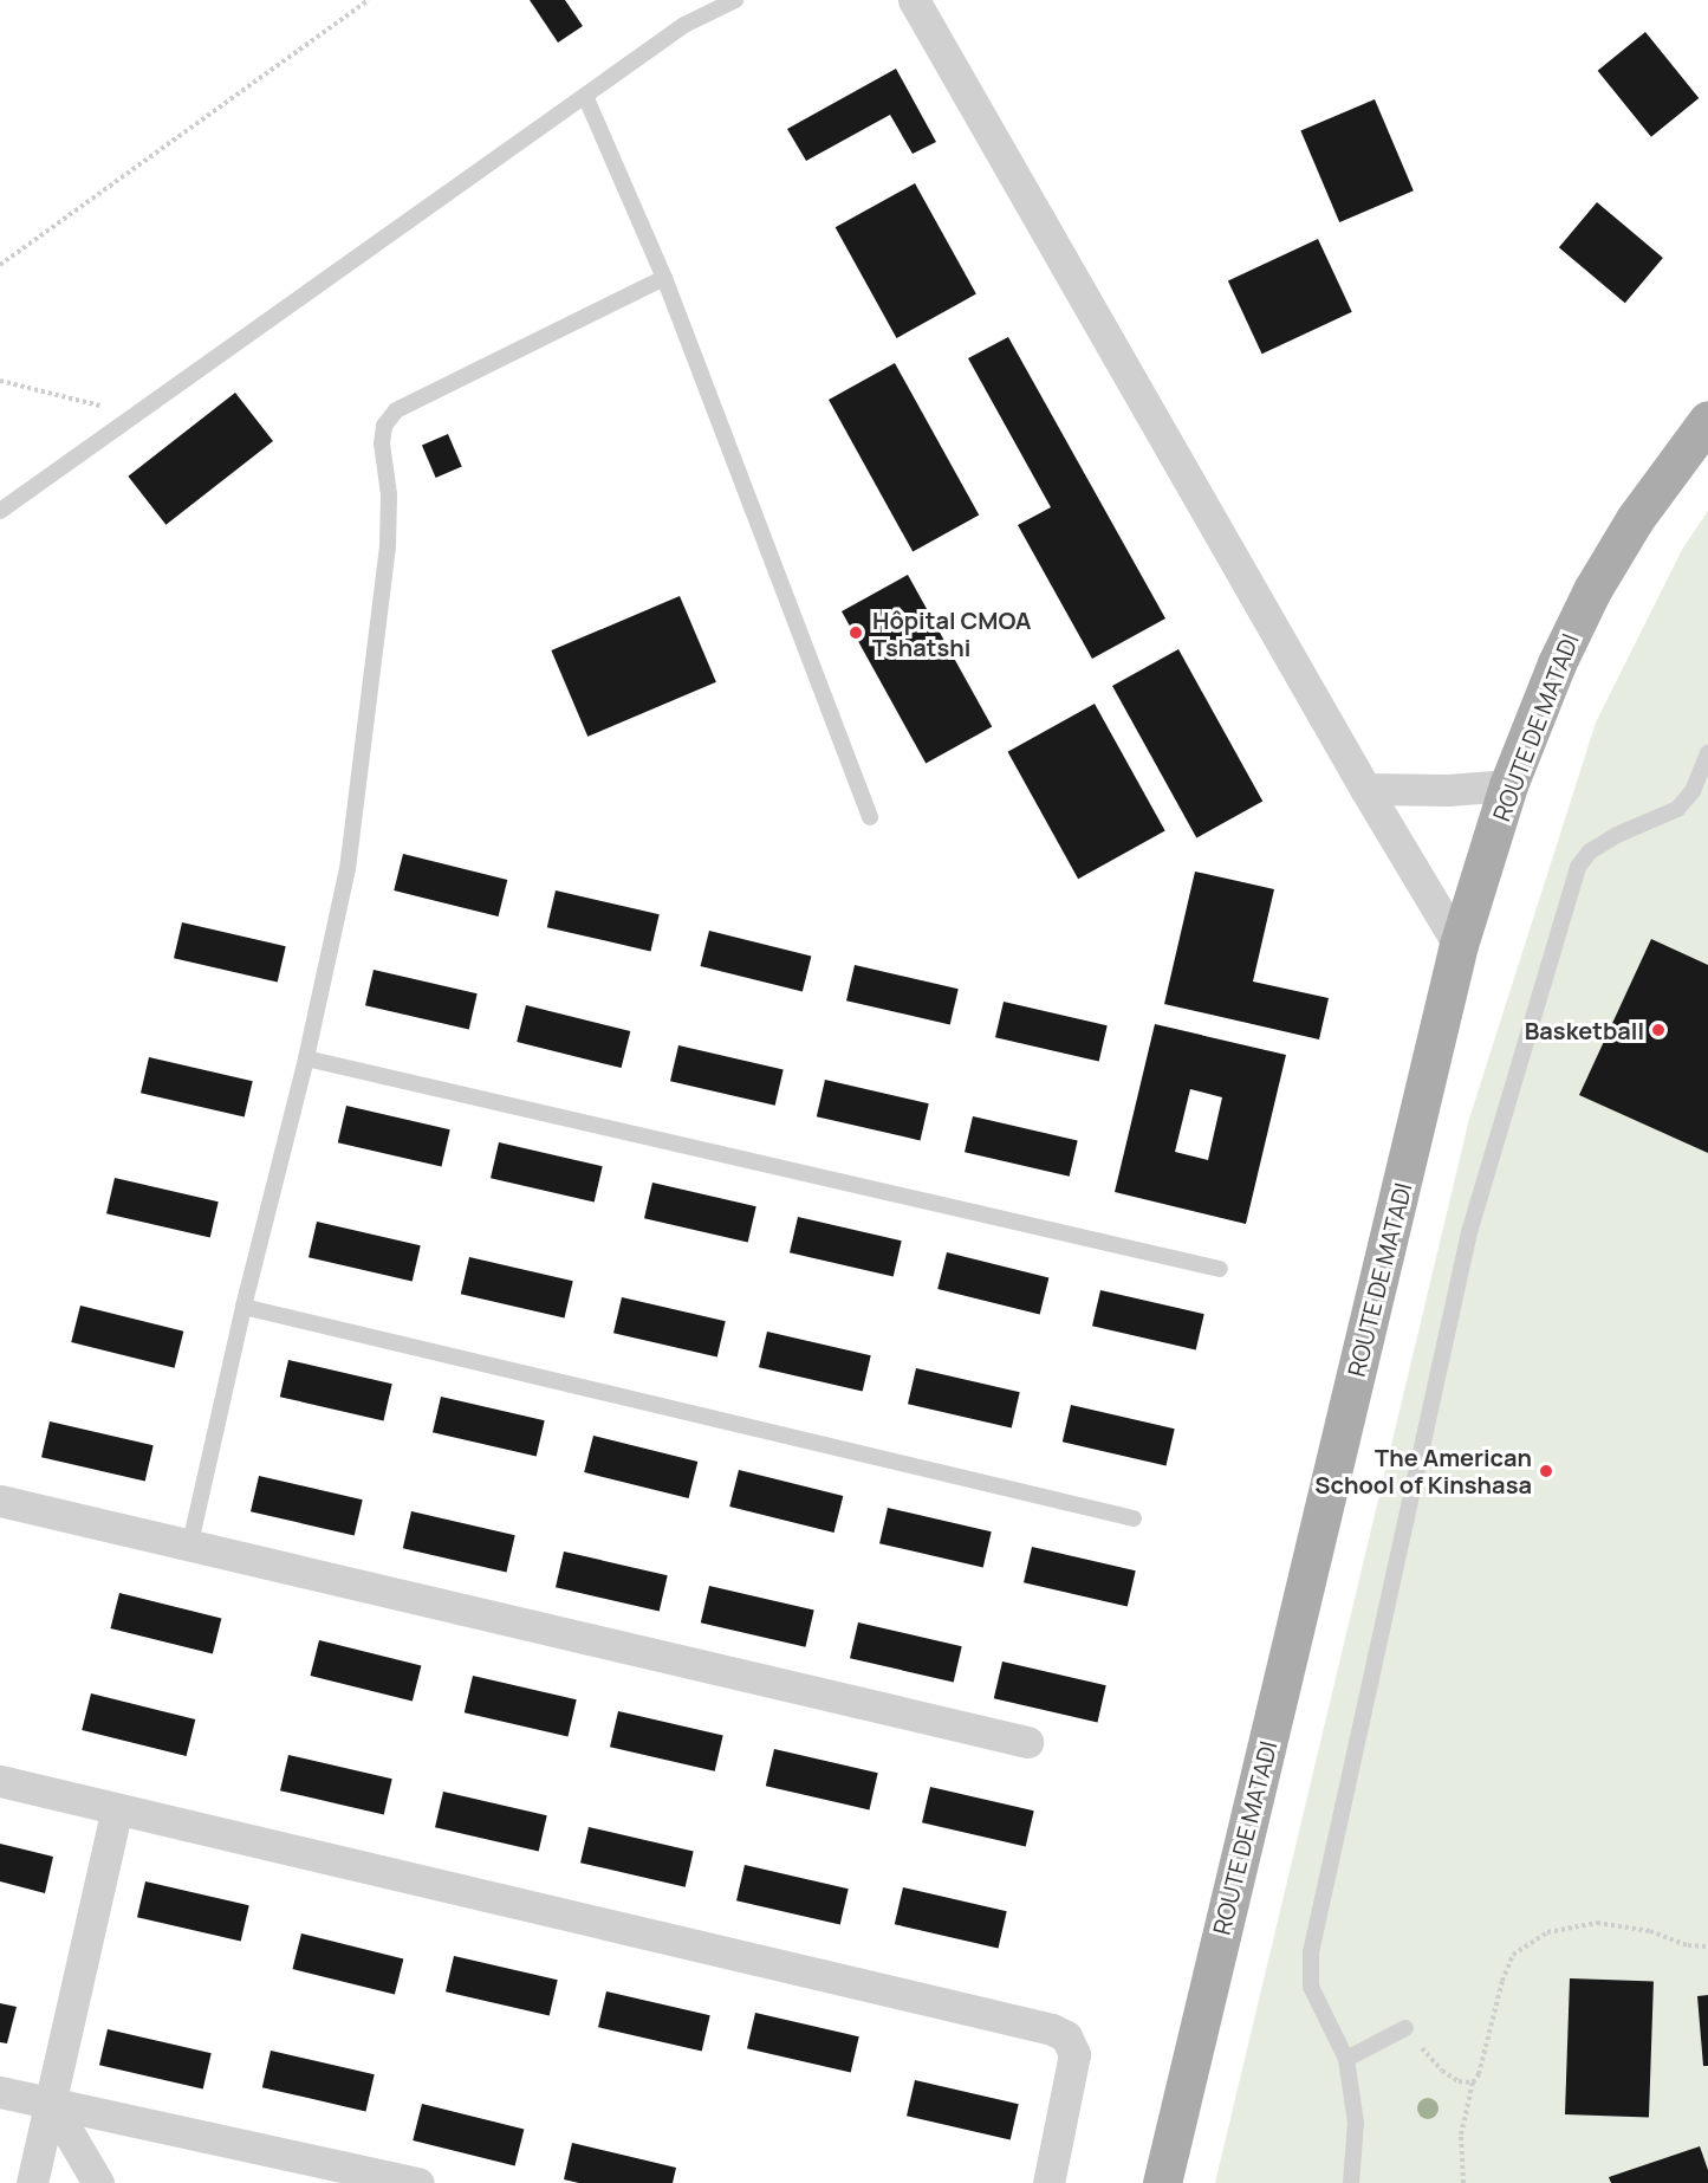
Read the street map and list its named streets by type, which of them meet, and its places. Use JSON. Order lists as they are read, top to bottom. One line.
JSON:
{"streets":{"main road":["ROUTE DE MATADI"]},"places":["Hôpital CMOA Tshatshi","Basketball","The American School of Kinshasa"]}
